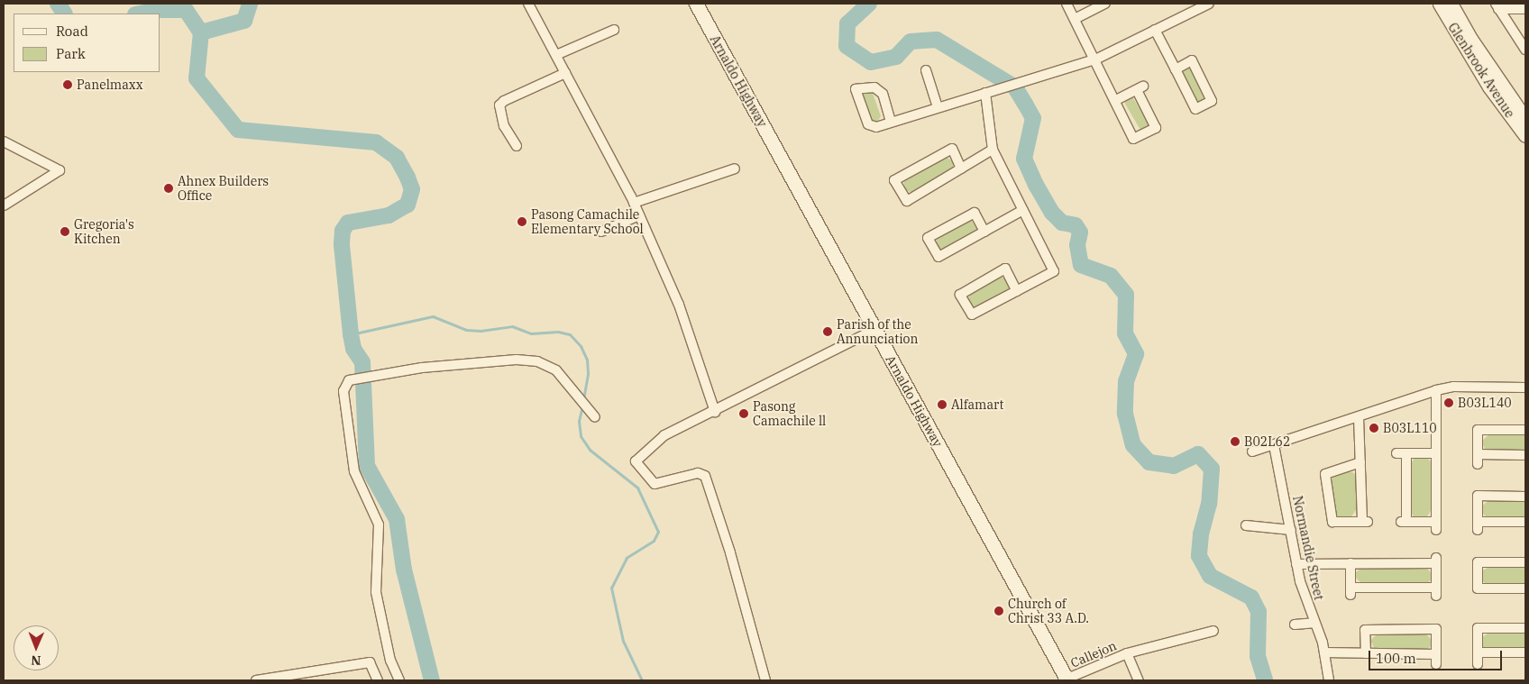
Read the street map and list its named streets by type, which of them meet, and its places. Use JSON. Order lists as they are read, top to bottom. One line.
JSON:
{"streets":{"main road":["Glenbrook Avenue","Arnaldo Highway"],"street":["Normandie Street","Callejon"]},"crossings":[["Arnaldo Highway","Callejon"]],"places":["Panelmaxx","Ahnex Builders Office","Pasong Camachile Elementary School","Gregoria's Kitchen","Parish of the Annunciation","B03L140","Alfamart","Pasong Camachile ll","B03L110","B02L62","Church of Christ 33 A.D."],"legend":["Road","Park"],"scale_bar":"100 m","north":"bottom"}
